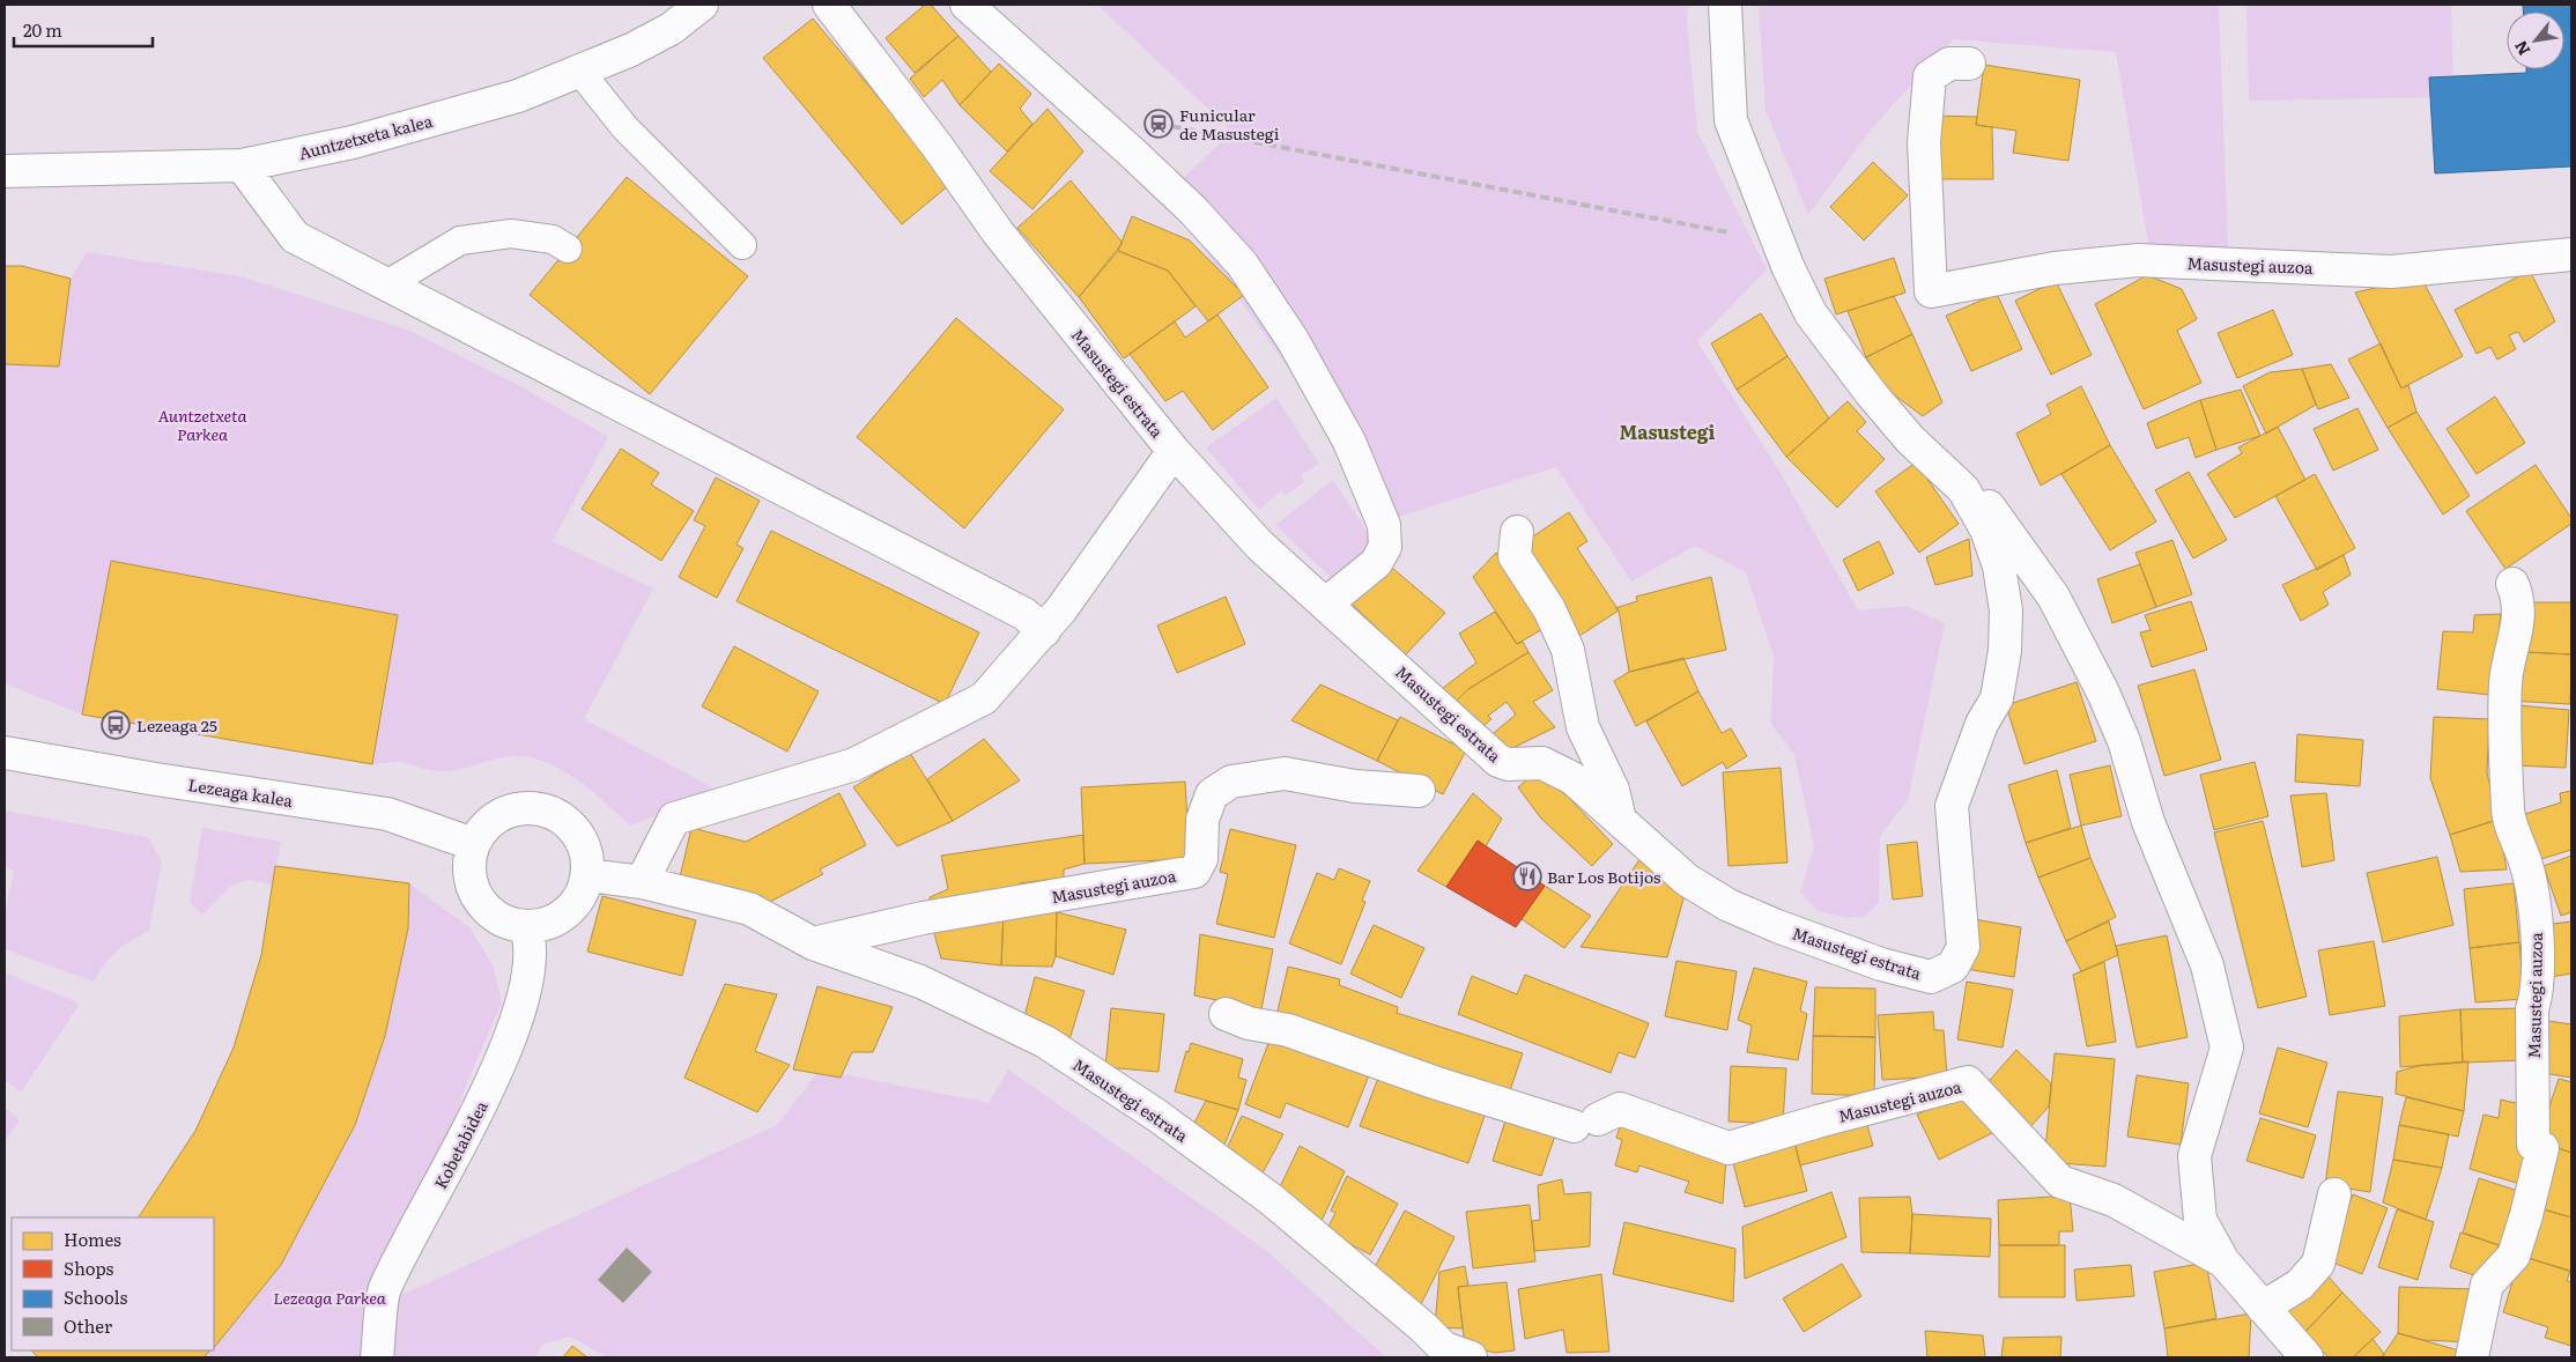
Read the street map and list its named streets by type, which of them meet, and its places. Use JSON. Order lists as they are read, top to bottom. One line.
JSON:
{"streets":{"street":["Auntzetxeta kalea","Masustegi auzoa","Masustegi estrata","Lezeaga kalea","Kobetabidea"]},"crossings":[["Masustegi auzoa","Masustegi estrata"],["Lezeaga kalea","Kobetabidea"]],"districts":["Masustegi"],"parks":["Auntzetxeta Parkea","Lezeaga Parkea"],"places":{"station":["Funicular de Masustegi"],"bus stop":["Lezeaga 25"],"restaurant":["Bar Los Botijos"]},"legend":["Homes","Shops","Schools","Other"],"scale_bar":"20 m","north":"bottom left"}
